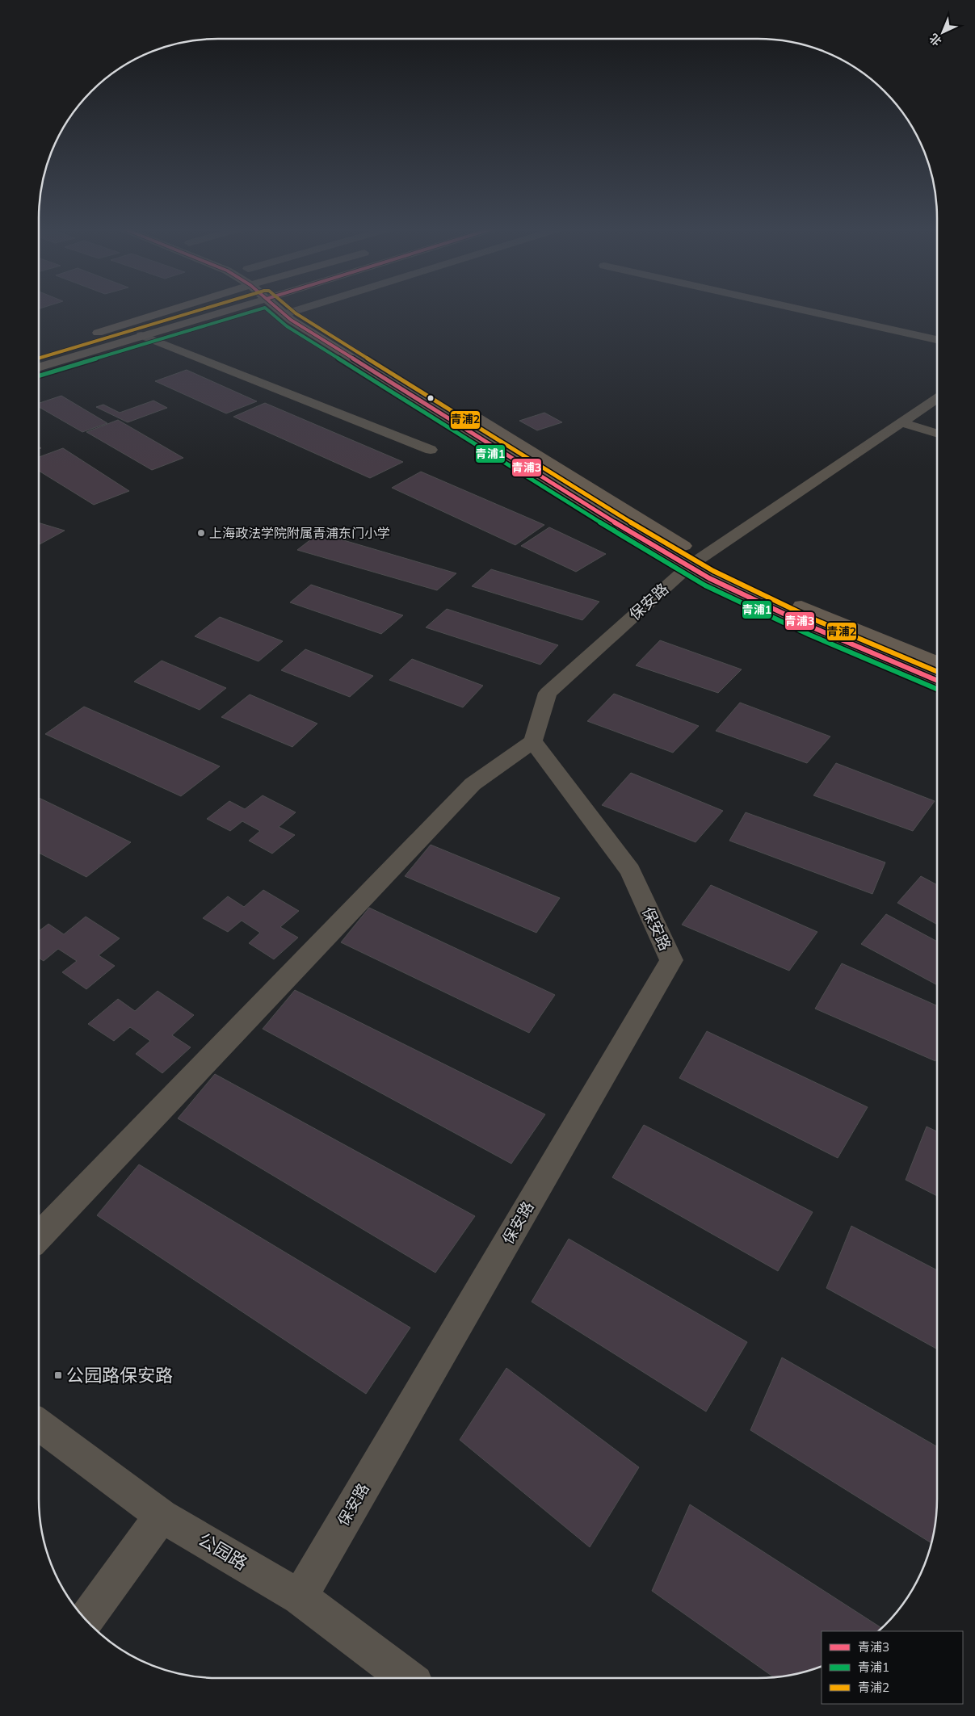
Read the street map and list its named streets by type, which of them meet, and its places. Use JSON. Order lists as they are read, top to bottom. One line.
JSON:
{"streets":{"street":["保安路","公园路"]},"crossings":[["保安路","公园路"]],"places":{"other":["上海政法学院附属青浦东门小学"],"transit":["公园路保安路"]},"lines":["transit line 青浦3","transit line 青浦1","transit line 青浦2"],"legend":["青浦3","青浦1","青浦2"],"north":"bottom left"}
